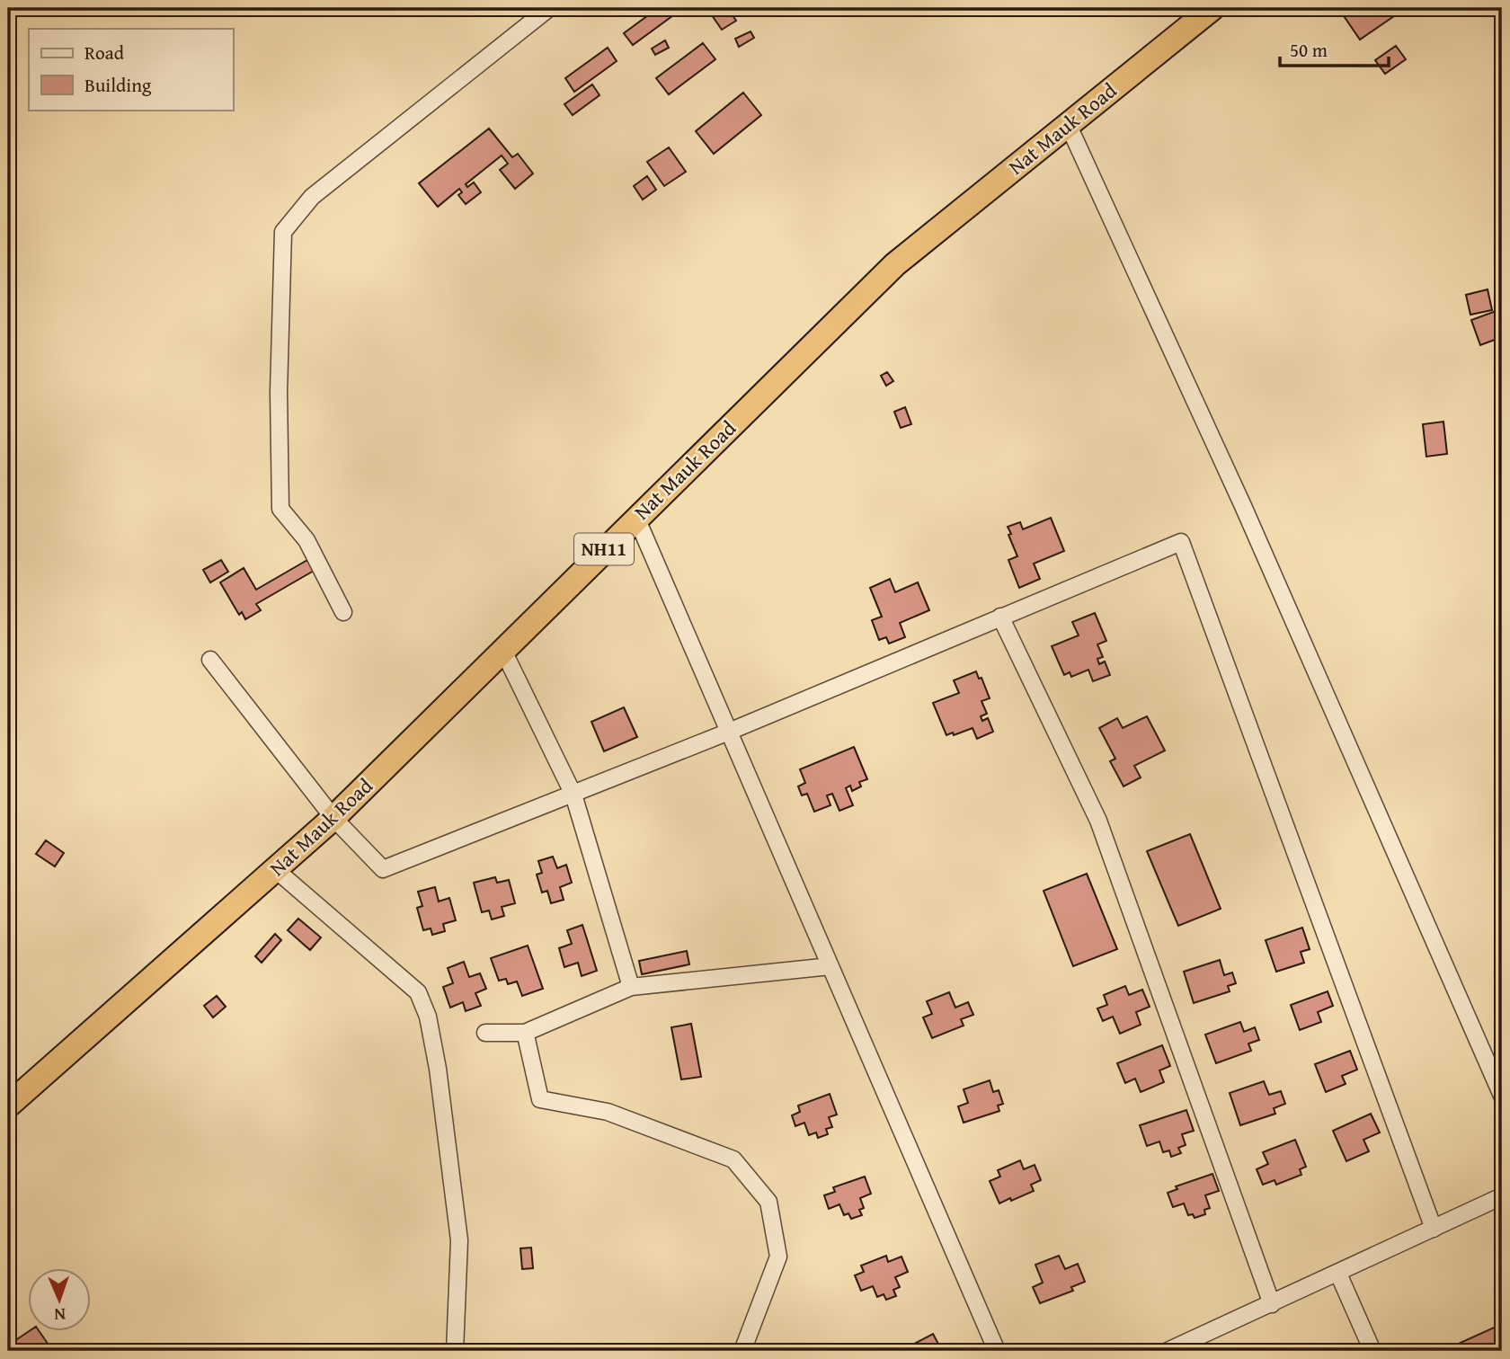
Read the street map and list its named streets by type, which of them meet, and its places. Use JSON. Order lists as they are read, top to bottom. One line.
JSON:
{"streets":{"highway":["Nat Mauk Road","NH11"]},"legend":["Road","Building"],"scale_bar":"50 m","north":"bottom"}
